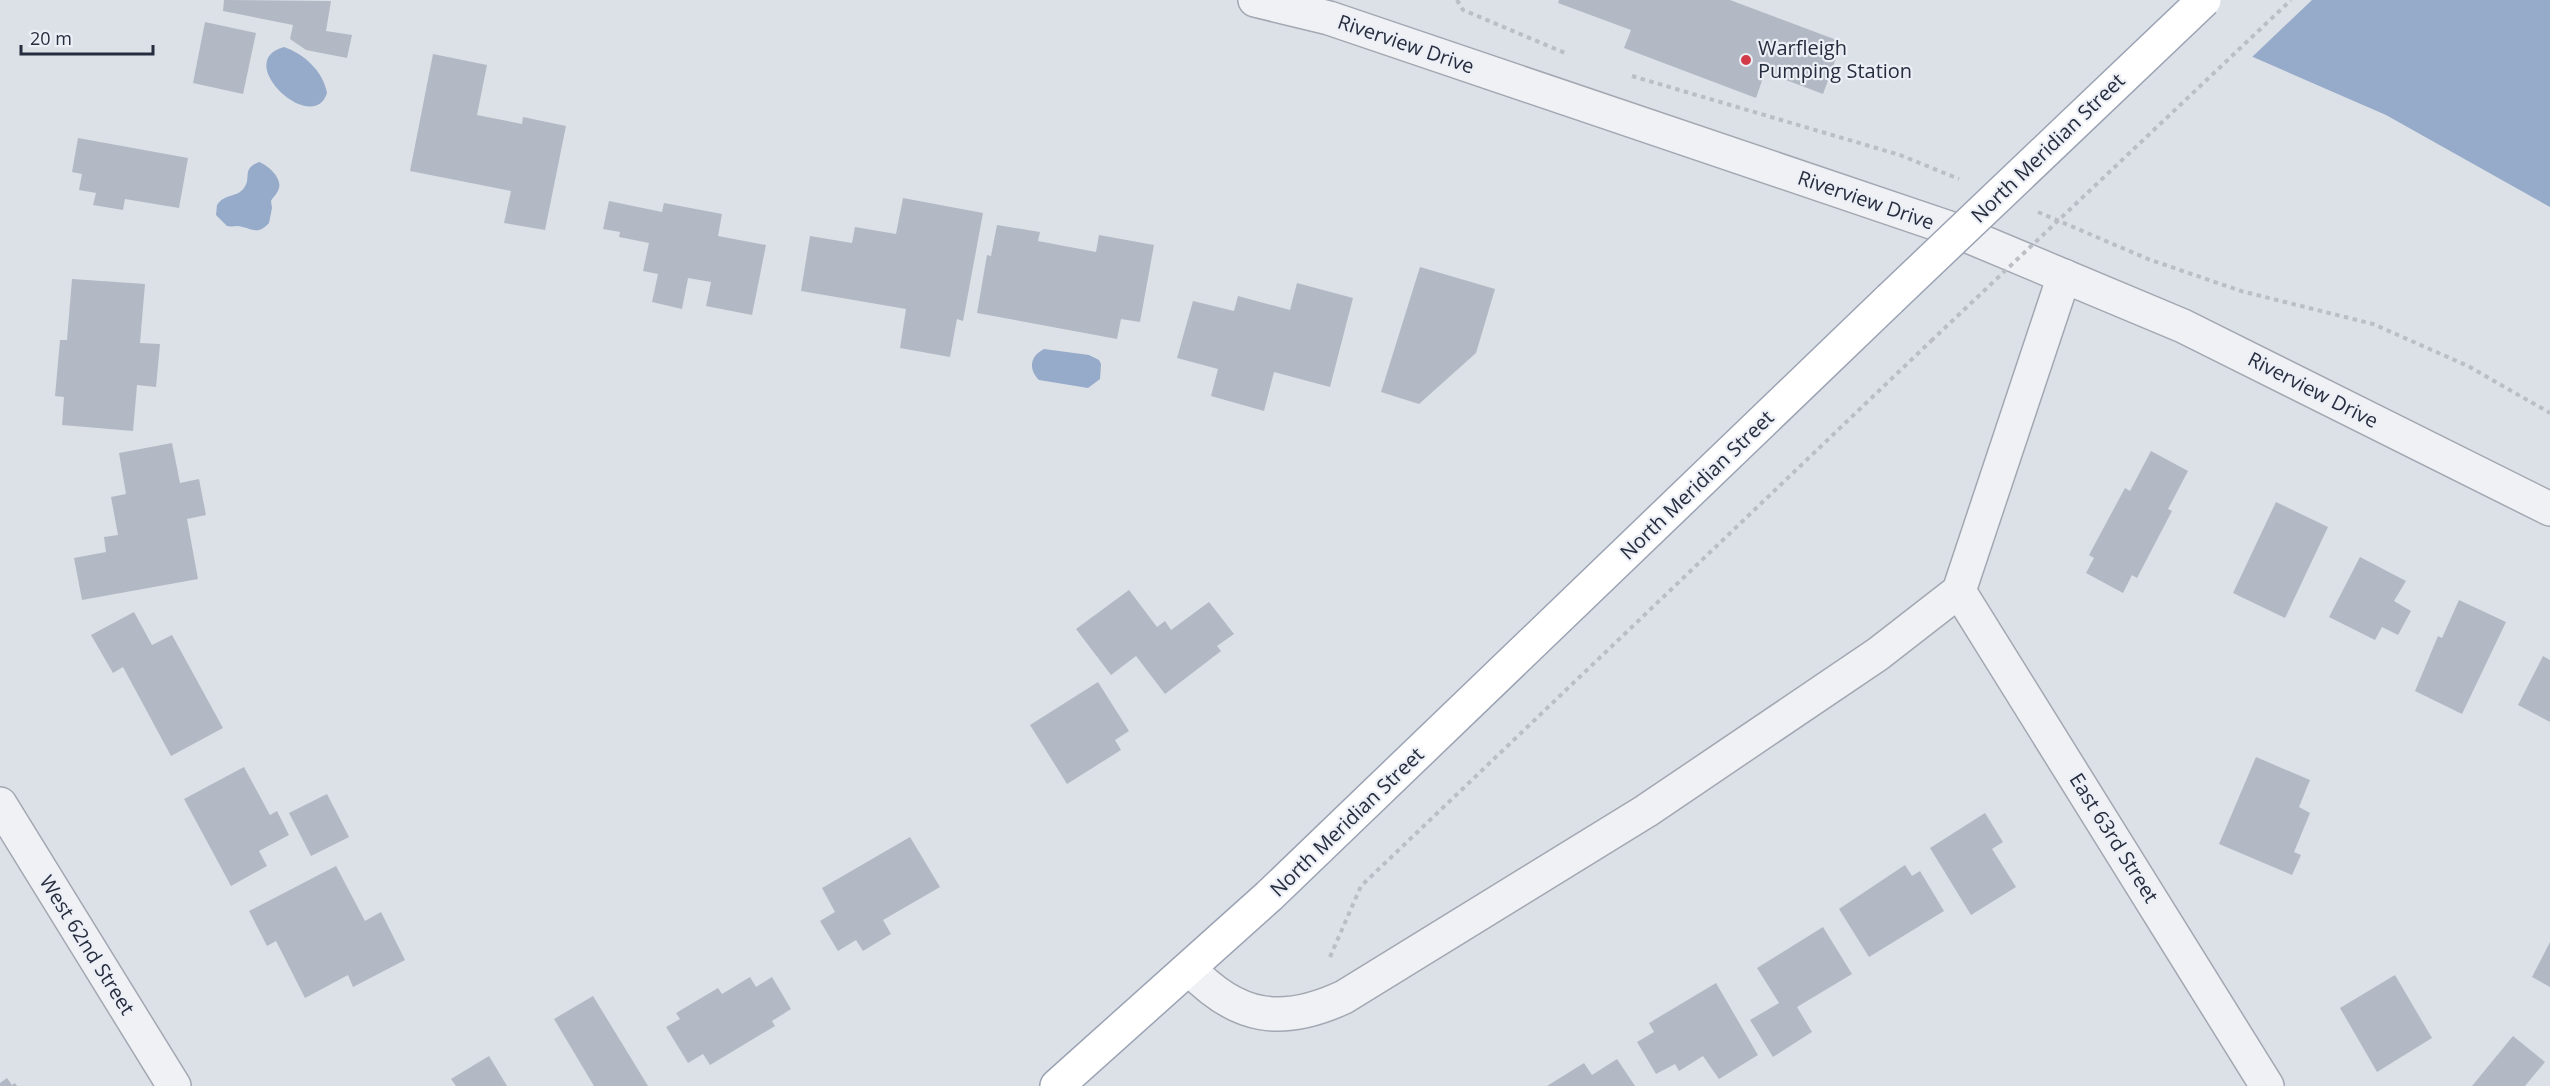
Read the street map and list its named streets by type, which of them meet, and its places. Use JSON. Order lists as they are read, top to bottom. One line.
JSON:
{"streets":{"main road":["North Meridian Street"],"street":["Riverview Drive","East 63rd Street","West 62nd Street"]},"places":["Warfleigh Pumping Station"],"scale_bar":"20 m"}
